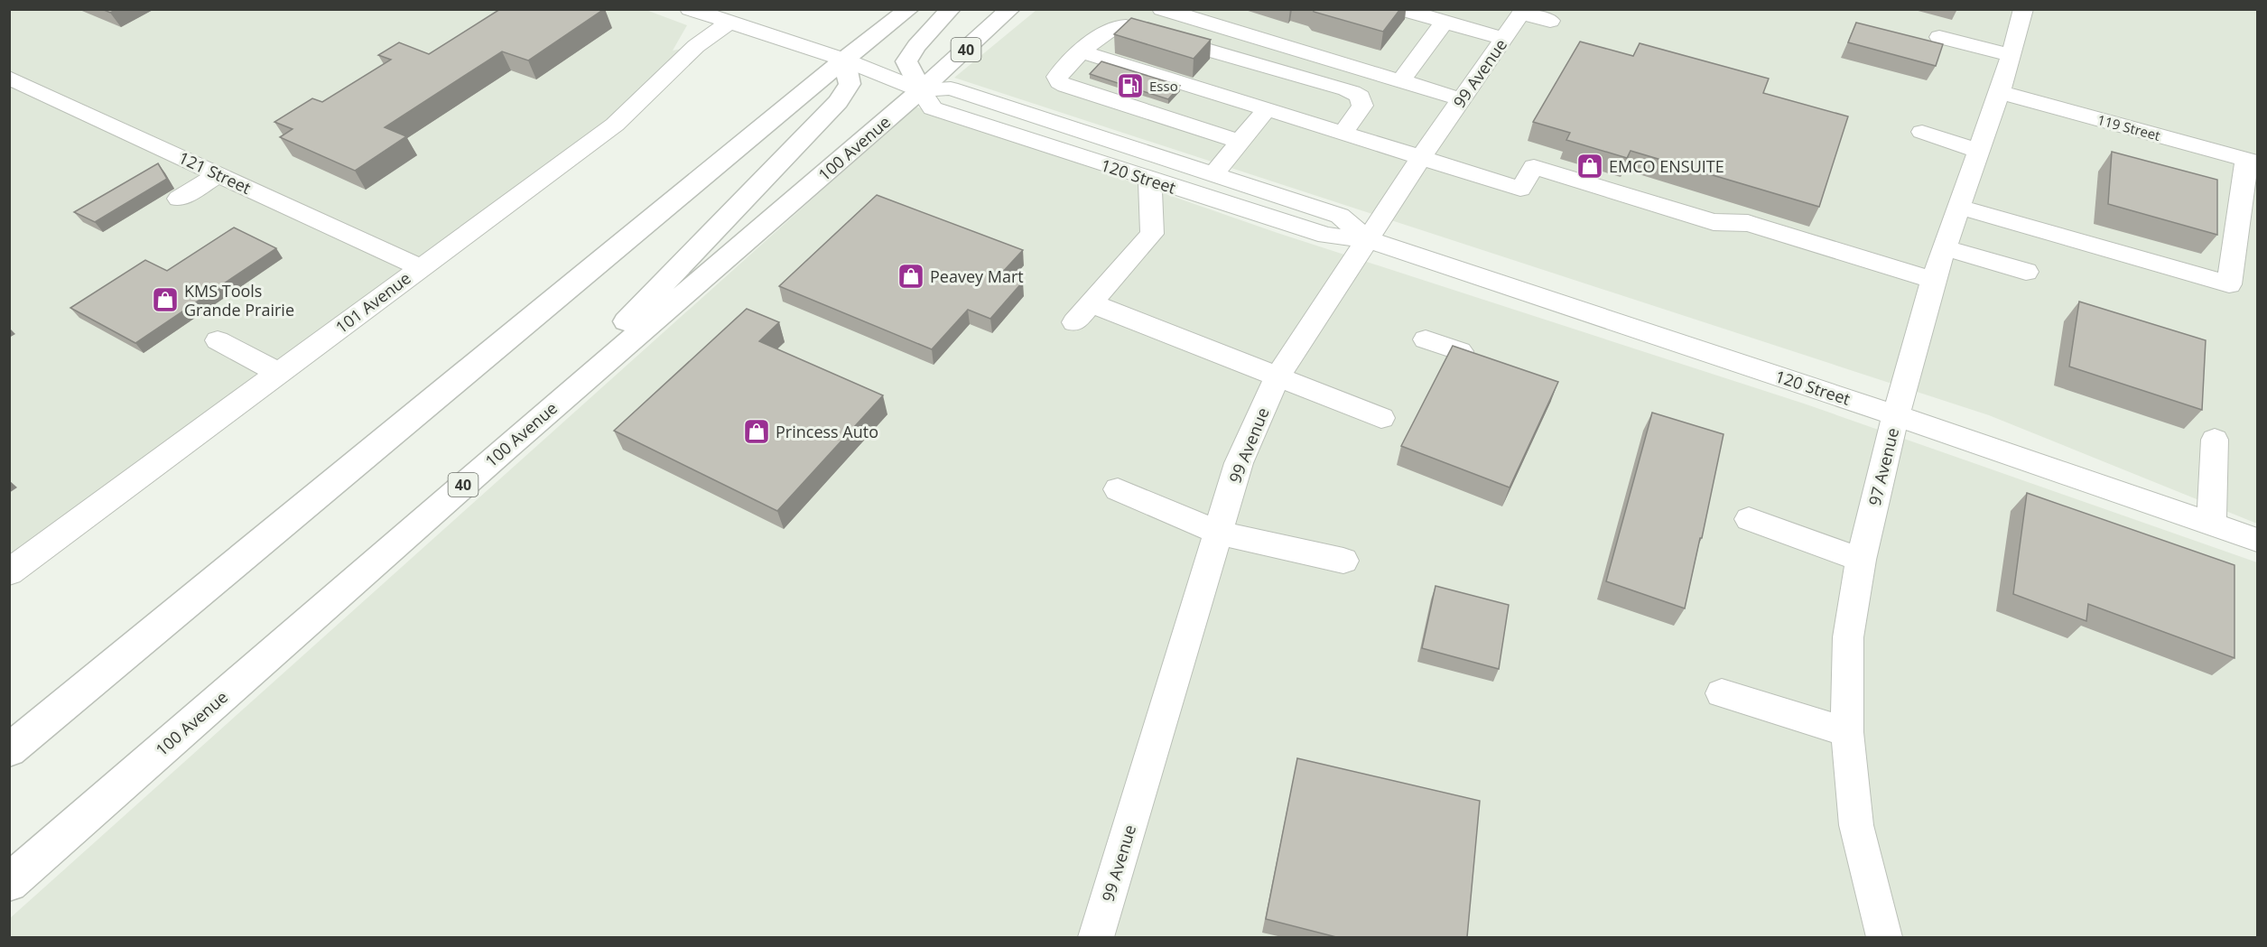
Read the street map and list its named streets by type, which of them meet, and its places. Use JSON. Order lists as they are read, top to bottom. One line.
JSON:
{"streets":{"main road":["40","100 Avenue"],"street":["99 Avenue","119 Street","121 Street","120 Street","101 Avenue","97 Avenue"]},"crossings":[["99 Avenue","120 Street"],["119 Street","97 Avenue"],["100 Avenue","120 Street"],["121 Street","101 Avenue"],["120 Street","101 Avenue"],["120 Street","97 Avenue"]],"places":{"fuel station":["Esso"],"shop":["EMCO ENSUITE","Peavey Mart","KMS Tools Grande Prairie","Princess Auto"]}}
